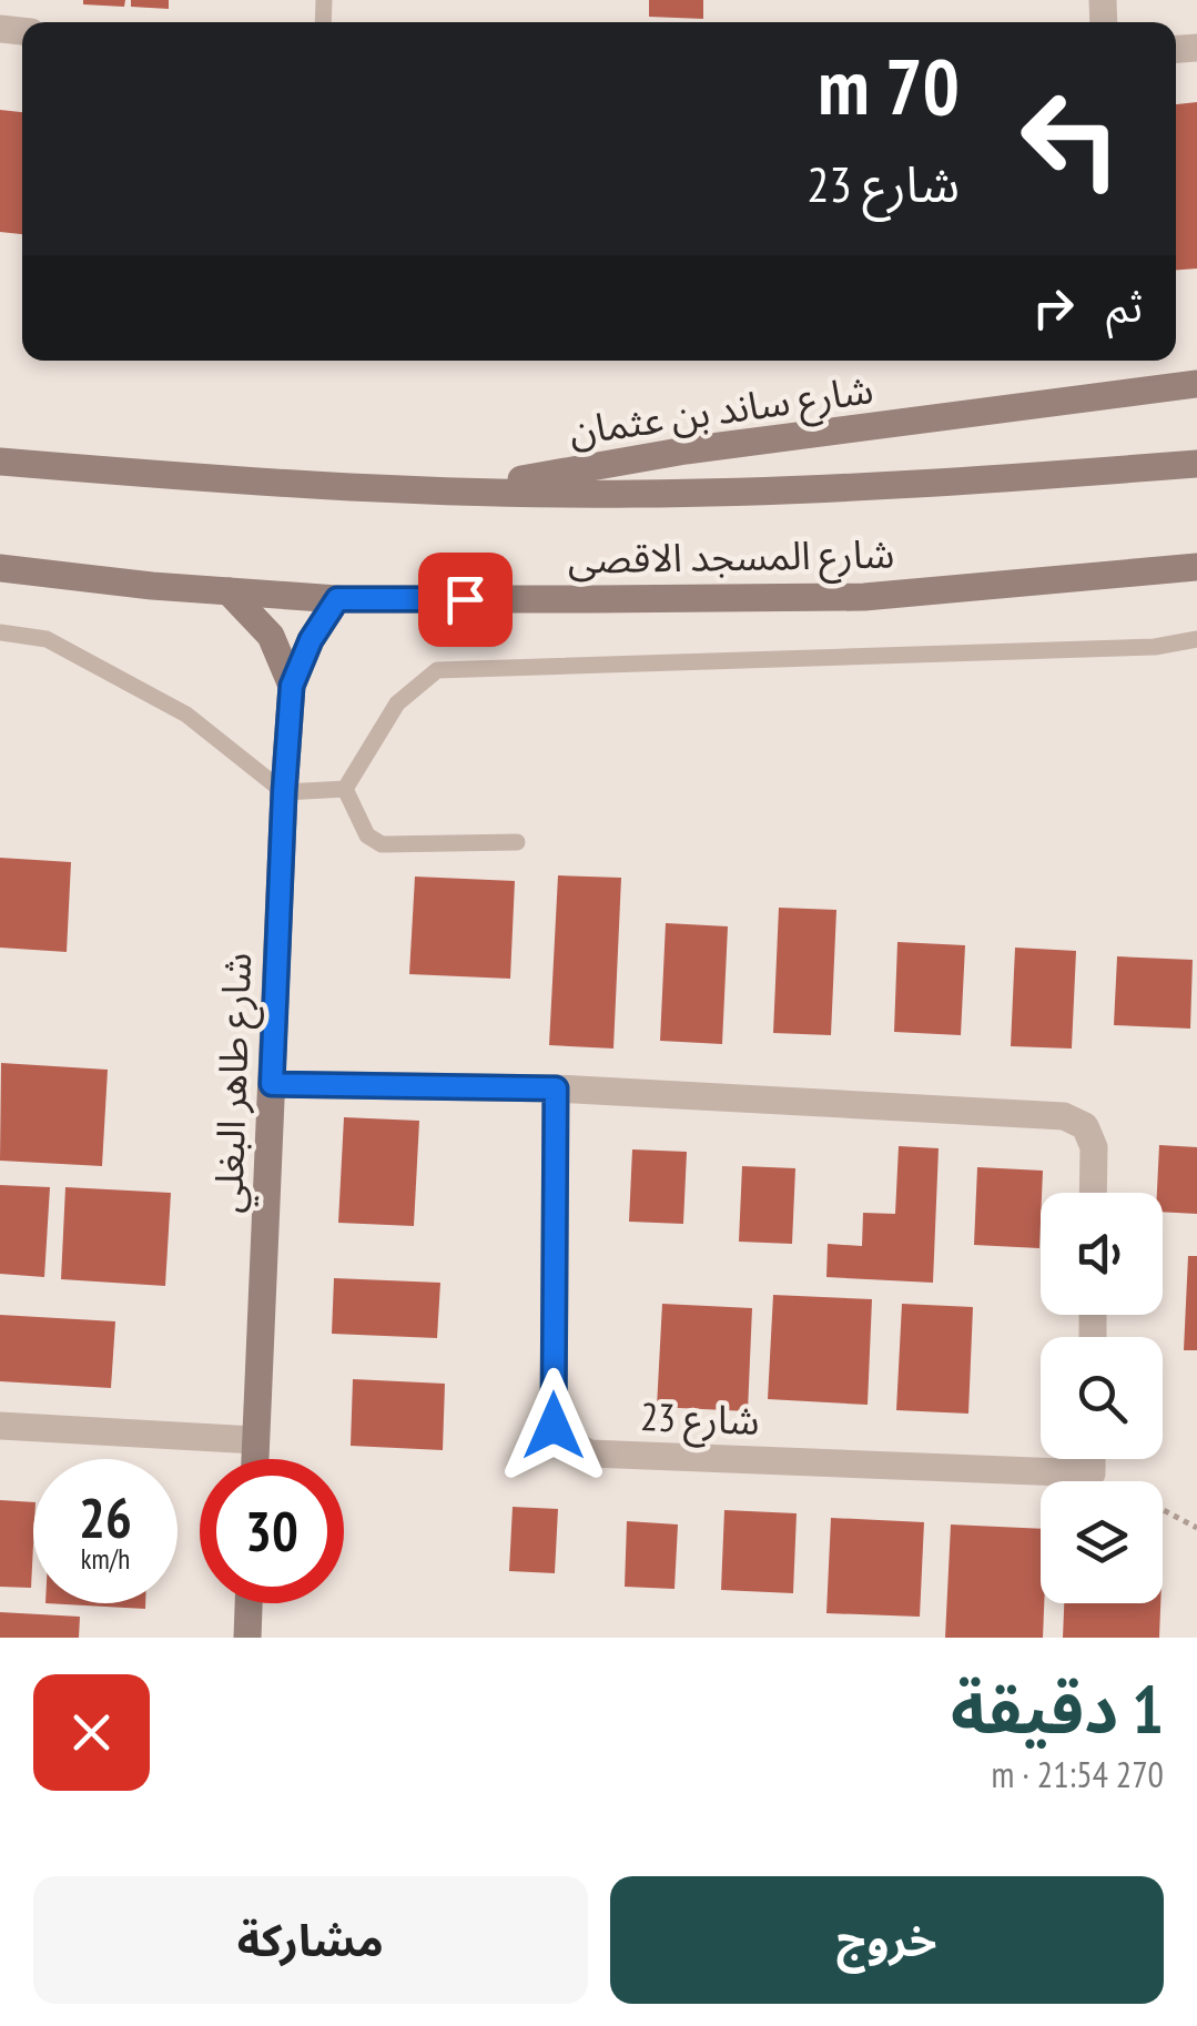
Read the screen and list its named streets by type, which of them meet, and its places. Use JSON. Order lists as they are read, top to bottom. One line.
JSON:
{"streets":{"main road":["شارع ساند بن عثمان","شارع المسجد الاقصى","شارع طاهر البغلي"],"street":["شارع 23"]},"crossings":[["شارع ساند بن عثمان","شارع المسجد الاقصى"],["شارع المسجد الاقصى","شارع طاهر البغلي"]],"page":{"turn":["70 m","شارع 23"],"then":"ثم","speed":"26 km/h","limit":"30","heading":["1 دقيقة","270 m · 21:54"],"buttons":["خروج","مشاركة"]}}
